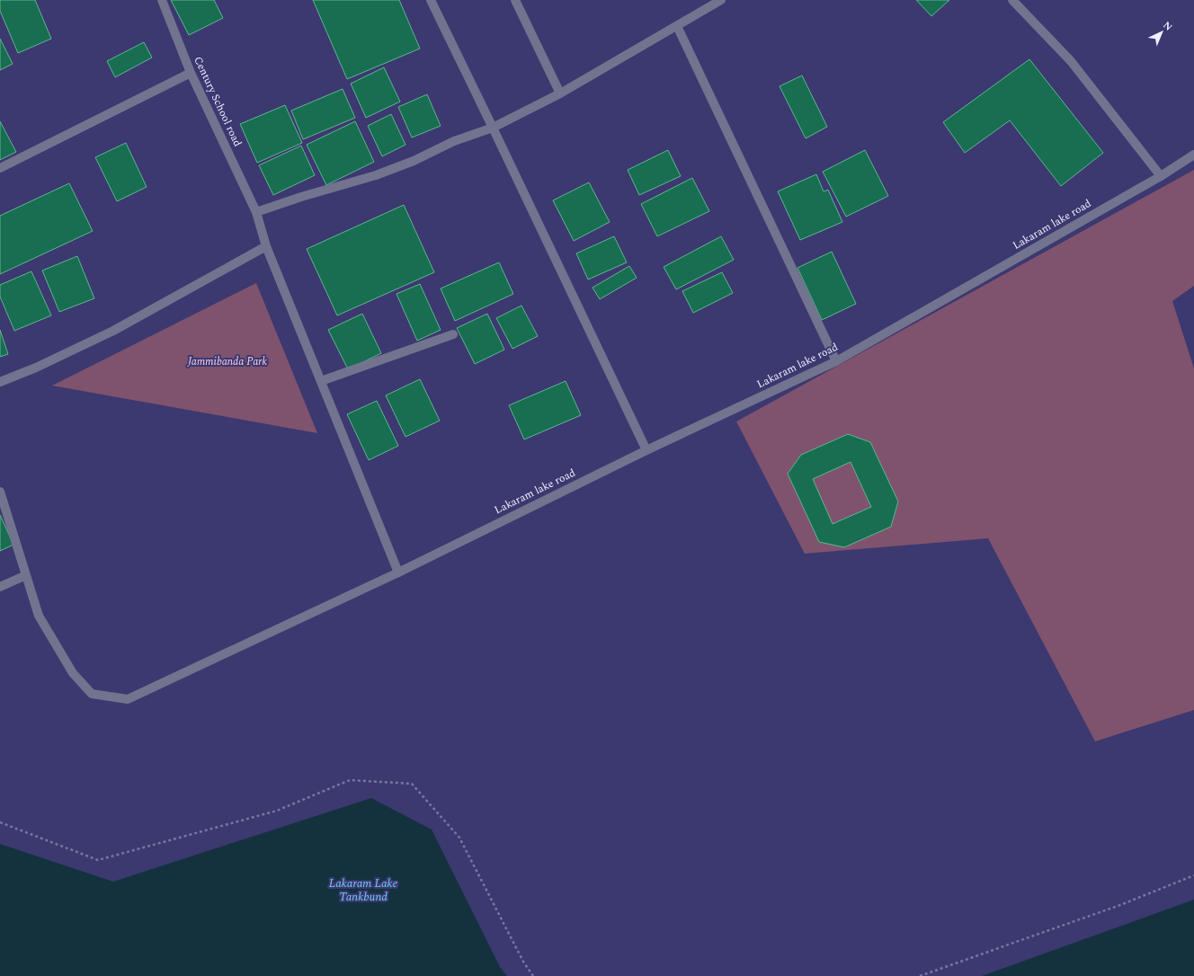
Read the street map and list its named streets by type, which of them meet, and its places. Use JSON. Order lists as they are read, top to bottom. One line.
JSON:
{"streets":{"street":["Century School road","Lakaram lake road"]},"crossings":[["Century School road","Lakaram lake road"]],"water":["Lakaram Lake Tankbund"],"parks":["Jammibanda Park"],"north":"top right"}
